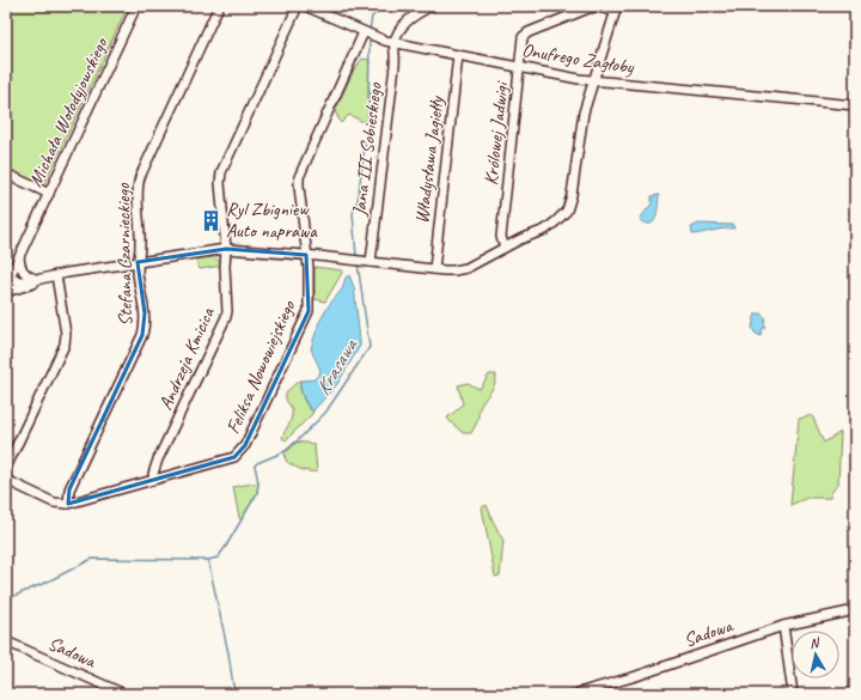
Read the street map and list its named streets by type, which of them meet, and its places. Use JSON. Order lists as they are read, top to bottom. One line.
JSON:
{"streets":{"street":["Onufrego Zagłoby","Michała Wołodyjowskiego","Królowej Jadwigi","Jana III Sobieskiego","Władysława Jagiełły","Stefana Czarnieckiego","Andrzeja Kmicica","Feliksa Nowowiejskiego","Sadowa"]},"crossings":[["Onufrego Zagłoby","Królowej Jadwigi"],["Onufrego Zagłoby","Jana III Sobieskiego"],["Onufrego Zagłoby","Władysława Jagiełły"],["Onufrego Zagłoby","Feliksa Nowowiejskiego"],["Stefana Czarnieckiego","Feliksa Nowowiejskiego"],["Andrzeja Kmicica","Feliksa Nowowiejskiego"]],"water":["Krasawa"],"places":{"building":["Ryl Zbigniew Auto naprawa"]},"north":"top"}
